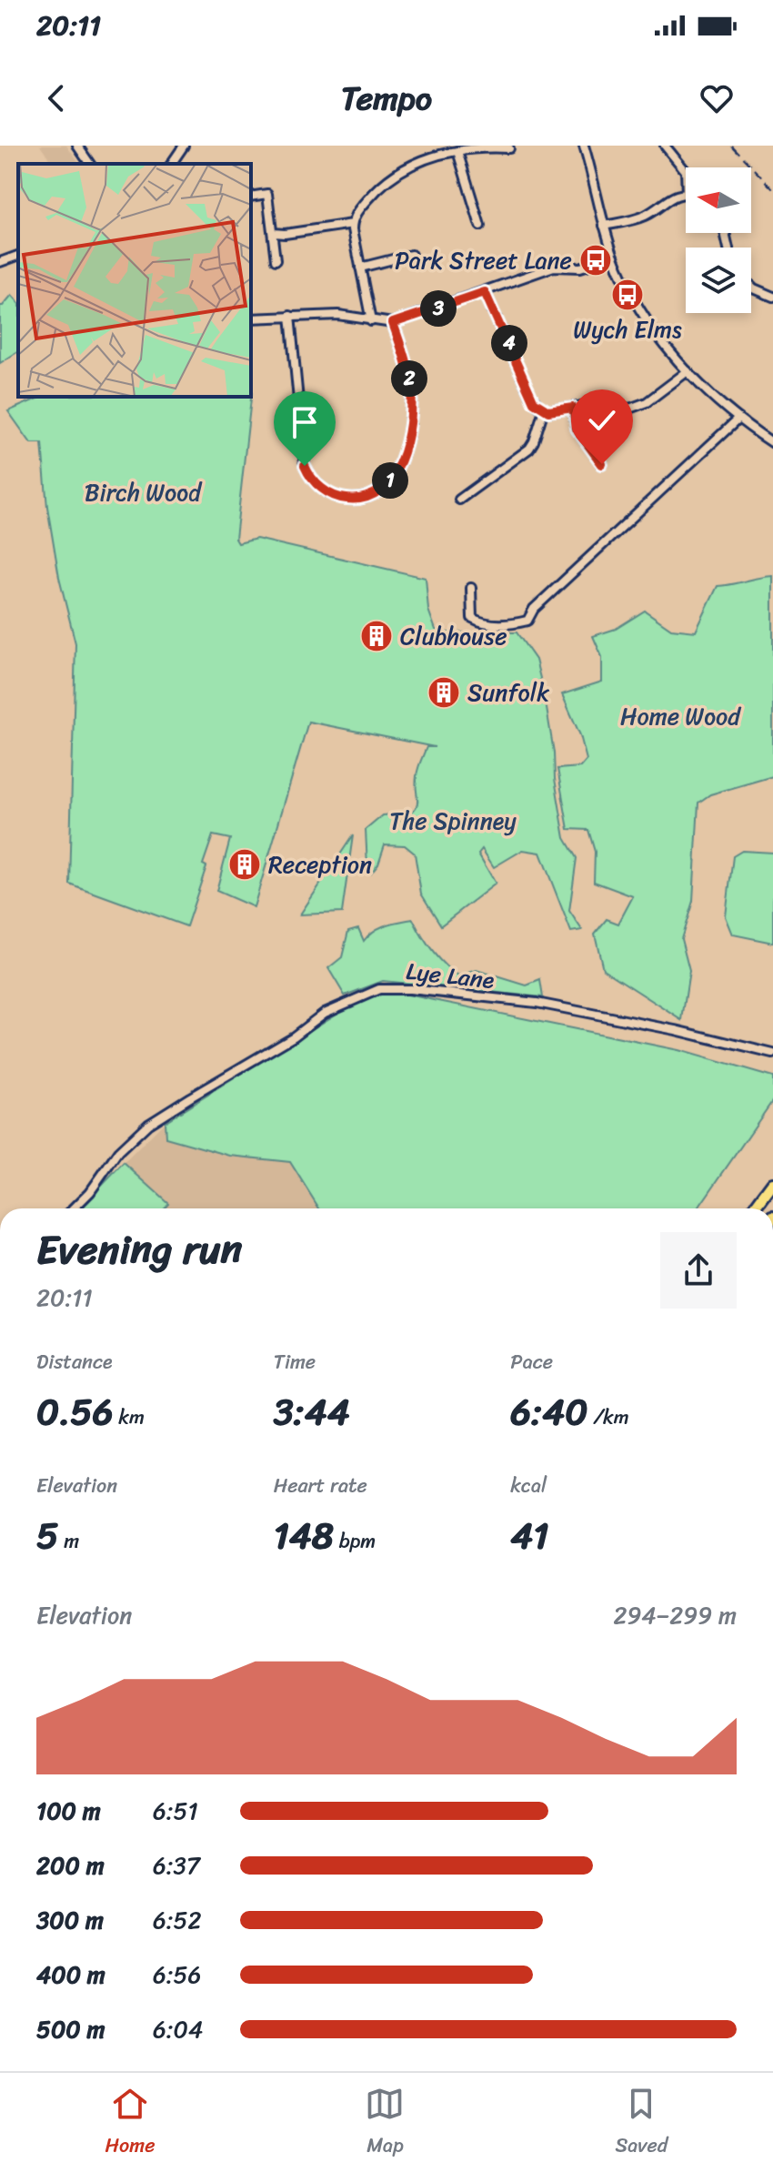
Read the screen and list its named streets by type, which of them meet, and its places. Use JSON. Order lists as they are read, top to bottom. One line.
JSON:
{"streets":{"street":["Lye Lane"]},"parks":["Birch Wood","Home Wood","The Spinney"],"places":{"bus stop":["Park Street Lane","Wych Elms"],"building":["Clubhouse","Sunfolk","Reception"]},"north":"left","page":{"status":"20:11","header":"Tempo","pins":["3","4","2","1"],"heading":["Evening run","20:11"],"stats":[["Distance","0.56 km"],["Time","3:44"],["Pace","6:40 /km"],["Elevation","5 m"],["Heart rate","148 bpm"],["kcal","41"]],"chart":["Elevation","294–299 m"],"list":[{"name":"100 m","note":"6:51"},{"name":"200 m","note":"6:37"},{"name":"300 m","note":"6:52"},{"name":"400 m","note":"6:56"},{"name":"500 m","note":"6:04"}],"tabs":["Home","Map","Saved"]}}
